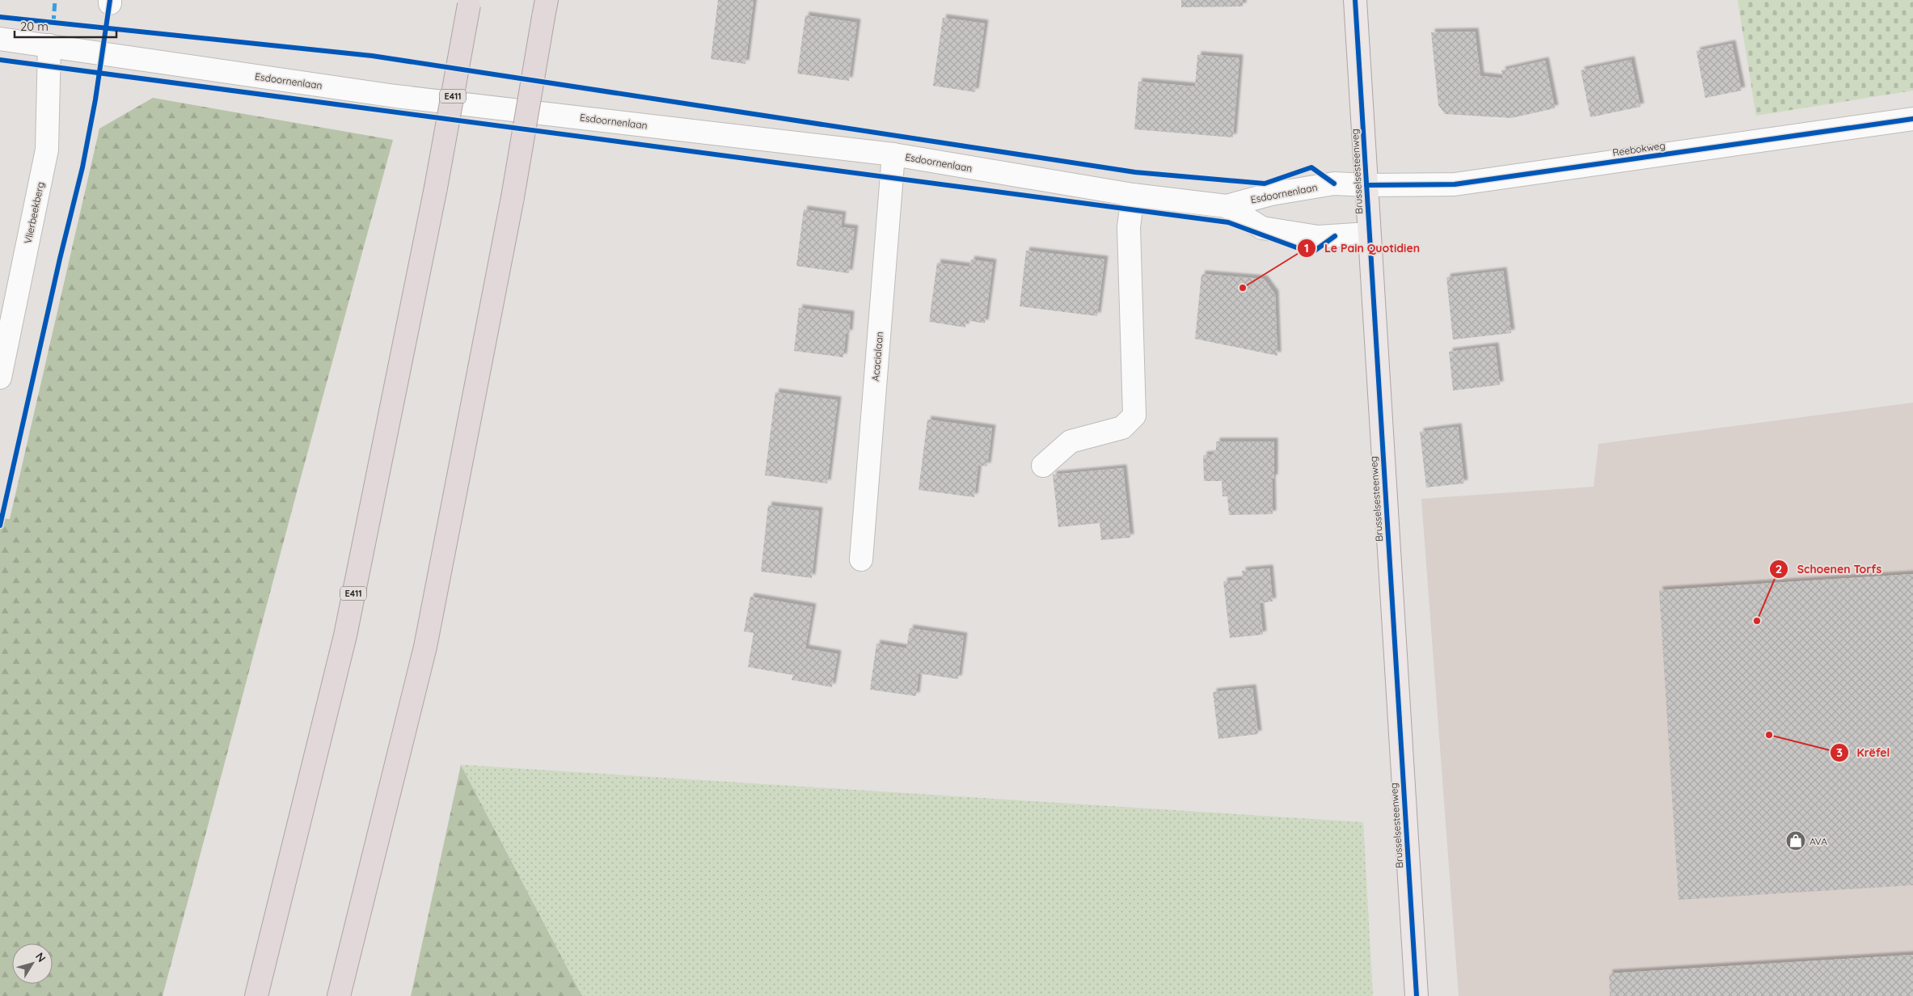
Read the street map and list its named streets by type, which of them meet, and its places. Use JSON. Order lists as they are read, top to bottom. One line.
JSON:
{"streets":{"highway":["E411"],"main road":["Brusselsesteenweg"],"street":["Esdoornenlaan","Reebokweg","Vlierbeekberg","Acacialaan"]},"crossings":[["Esdoornenlaan","Reebokweg"],["Esdoornenlaan","Brusselsesteenweg"],["Esdoornenlaan","Vlierbeekberg"],["Esdoornenlaan","Acacialaan"],["Reebokweg","Brusselsesteenweg"]],"places":{"other":["Le Pain Quotidien","Schoenen Torfs","Krëfel"],"shop":["AVA"]},"scale_bar":"20 m","north":"top right"}
